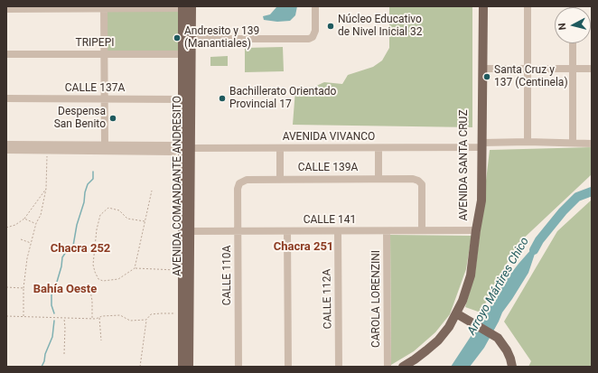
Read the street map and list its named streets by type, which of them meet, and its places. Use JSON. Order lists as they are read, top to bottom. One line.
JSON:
{"streets":{"main road":["AVENIDA SANTA CRUZ","AVENIDA COMANDANTE ANDRESITO"],"street":["TRIPEPI","CALLE 137A","AVENIDA VIVANCO","CALLE 139A","CALLE 141","CALLE 110A","CALLE 112A","CAROLA LORENZINI"]},"crossings":[["TRIPEPI","AVENIDA COMANDANTE ANDRESITO"],["CALLE 137A","AVENIDA COMANDANTE ANDRESITO"],["AVENIDA VIVANCO","AVENIDA SANTA CRUZ"],["AVENIDA VIVANCO","AVENIDA COMANDANTE ANDRESITO"],["AVENIDA SANTA CRUZ","CALLE 141"],["CALLE 139A","CALLE 141"],["CALLE 139A","CALLE 110A"],["AVENIDA COMANDANTE ANDRESITO","CALLE 141"],["CALLE 141","CALLE 110A"],["CALLE 141","CALLE 112A"],["CALLE 141","CAROLA LORENZINI"]],"districts":["Chacra 251","Chacra 252","Bahía Oeste"],"water":["Arroyo Mártires Chico"],"places":["Núcleo Educativo de Nivel Inicial 32","Andresito y 139 (Manantiales)","Santa Cruz y 137 (Centinela)","Bachillerato Orientado Provincial 17","Despensa San Benito"],"north":"left"}
